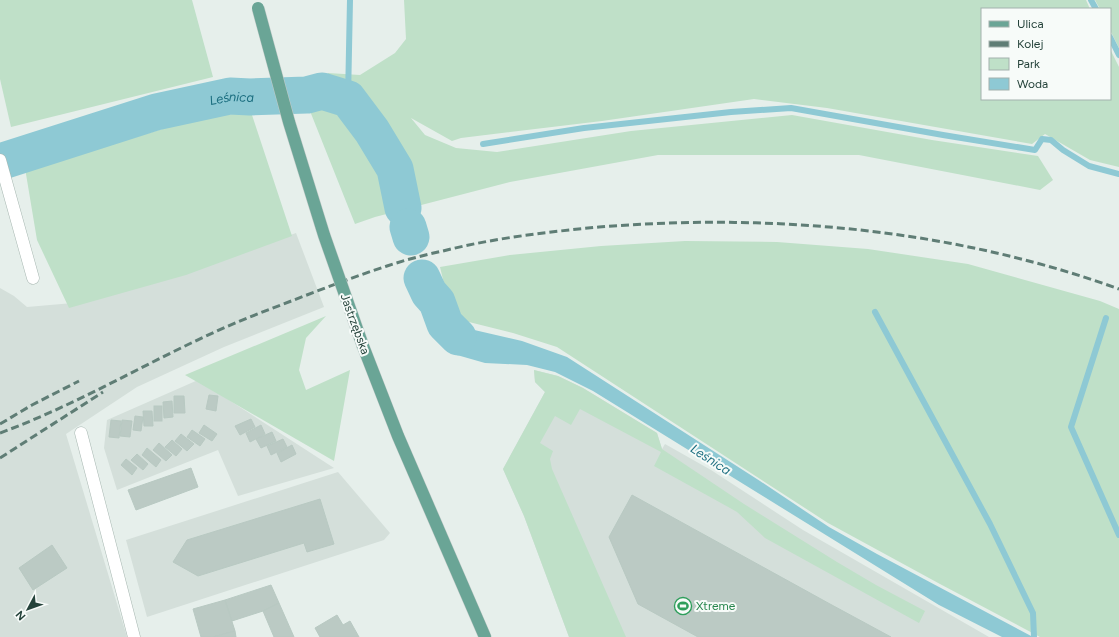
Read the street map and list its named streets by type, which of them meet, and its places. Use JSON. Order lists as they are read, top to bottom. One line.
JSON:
{"streets":{"main road":["Jastrzębska"]},"water":["Leśnica"],"places":{"sports":["Xtreme"]},"legend":["Ulica","Kolej","Park","Woda"],"north":"bottom left"}
